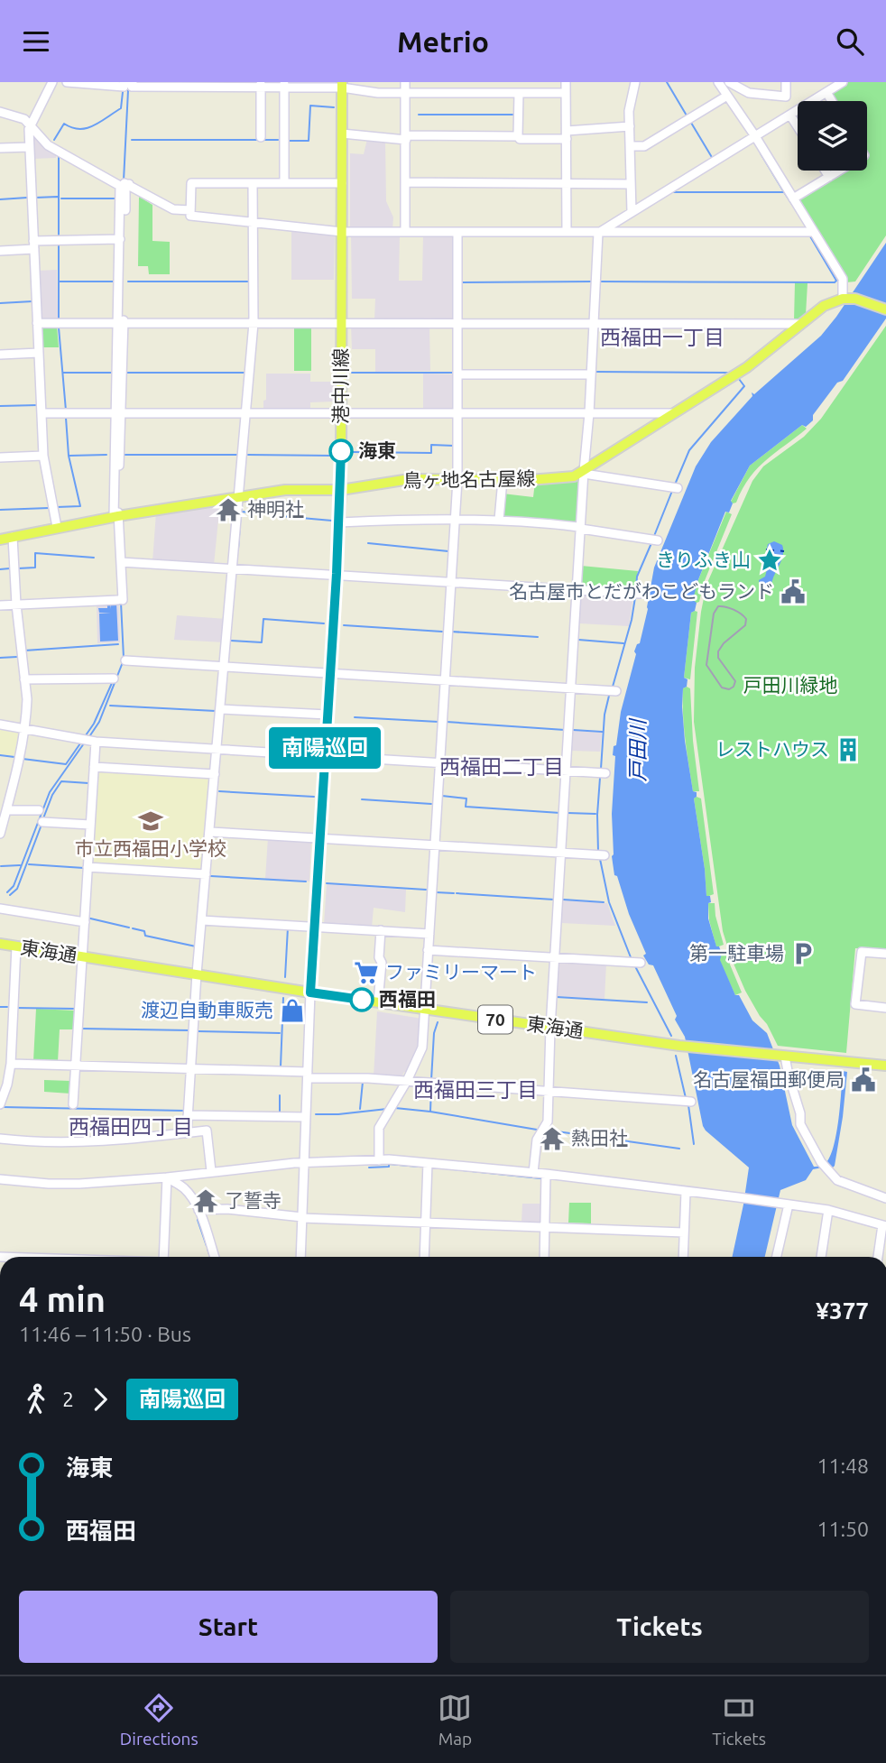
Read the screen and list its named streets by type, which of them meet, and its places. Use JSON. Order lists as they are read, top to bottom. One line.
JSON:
{"streets":{"main road":["港中川線","鳥ヶ地名古屋線","東海通","70"]},"crossings":[["港中川線","鳥ヶ地名古屋線"],["港中川線","東海通"]],"districts":["西福田一丁目","西福田二丁目","西福田三丁目","西福田四丁目"],"water":["戸田川"],"parks":["戸田川緑地"],"places":{"other":["海東","西福田"],"temple":["神明社","熱田社","了誓寺"],"place":["きりふき山"],"public building":["名古屋市とだがわこどもランド","名古屋福田郵便局"],"building":["レストハウス"],"school or university":["市立西福田小学校"],"parking":["第一駐車場"],"supermarket":["ファミリーマート"],"shop":["渡辺自動車販売"]},"lines":["bus line 南陽巡回"],"page":{"header":"Metrio","on_map":"南陽巡回","heading":["4 min","11:46 – 11:50 · Bus","¥377"],"legs":["2","南陽巡回"],"list":[{"name":"海東","value":"11:48"},{"name":"西福田","value":"11:50"}],"buttons":["Start","Tickets"],"tabs":["Directions","Map","Tickets"]}}
